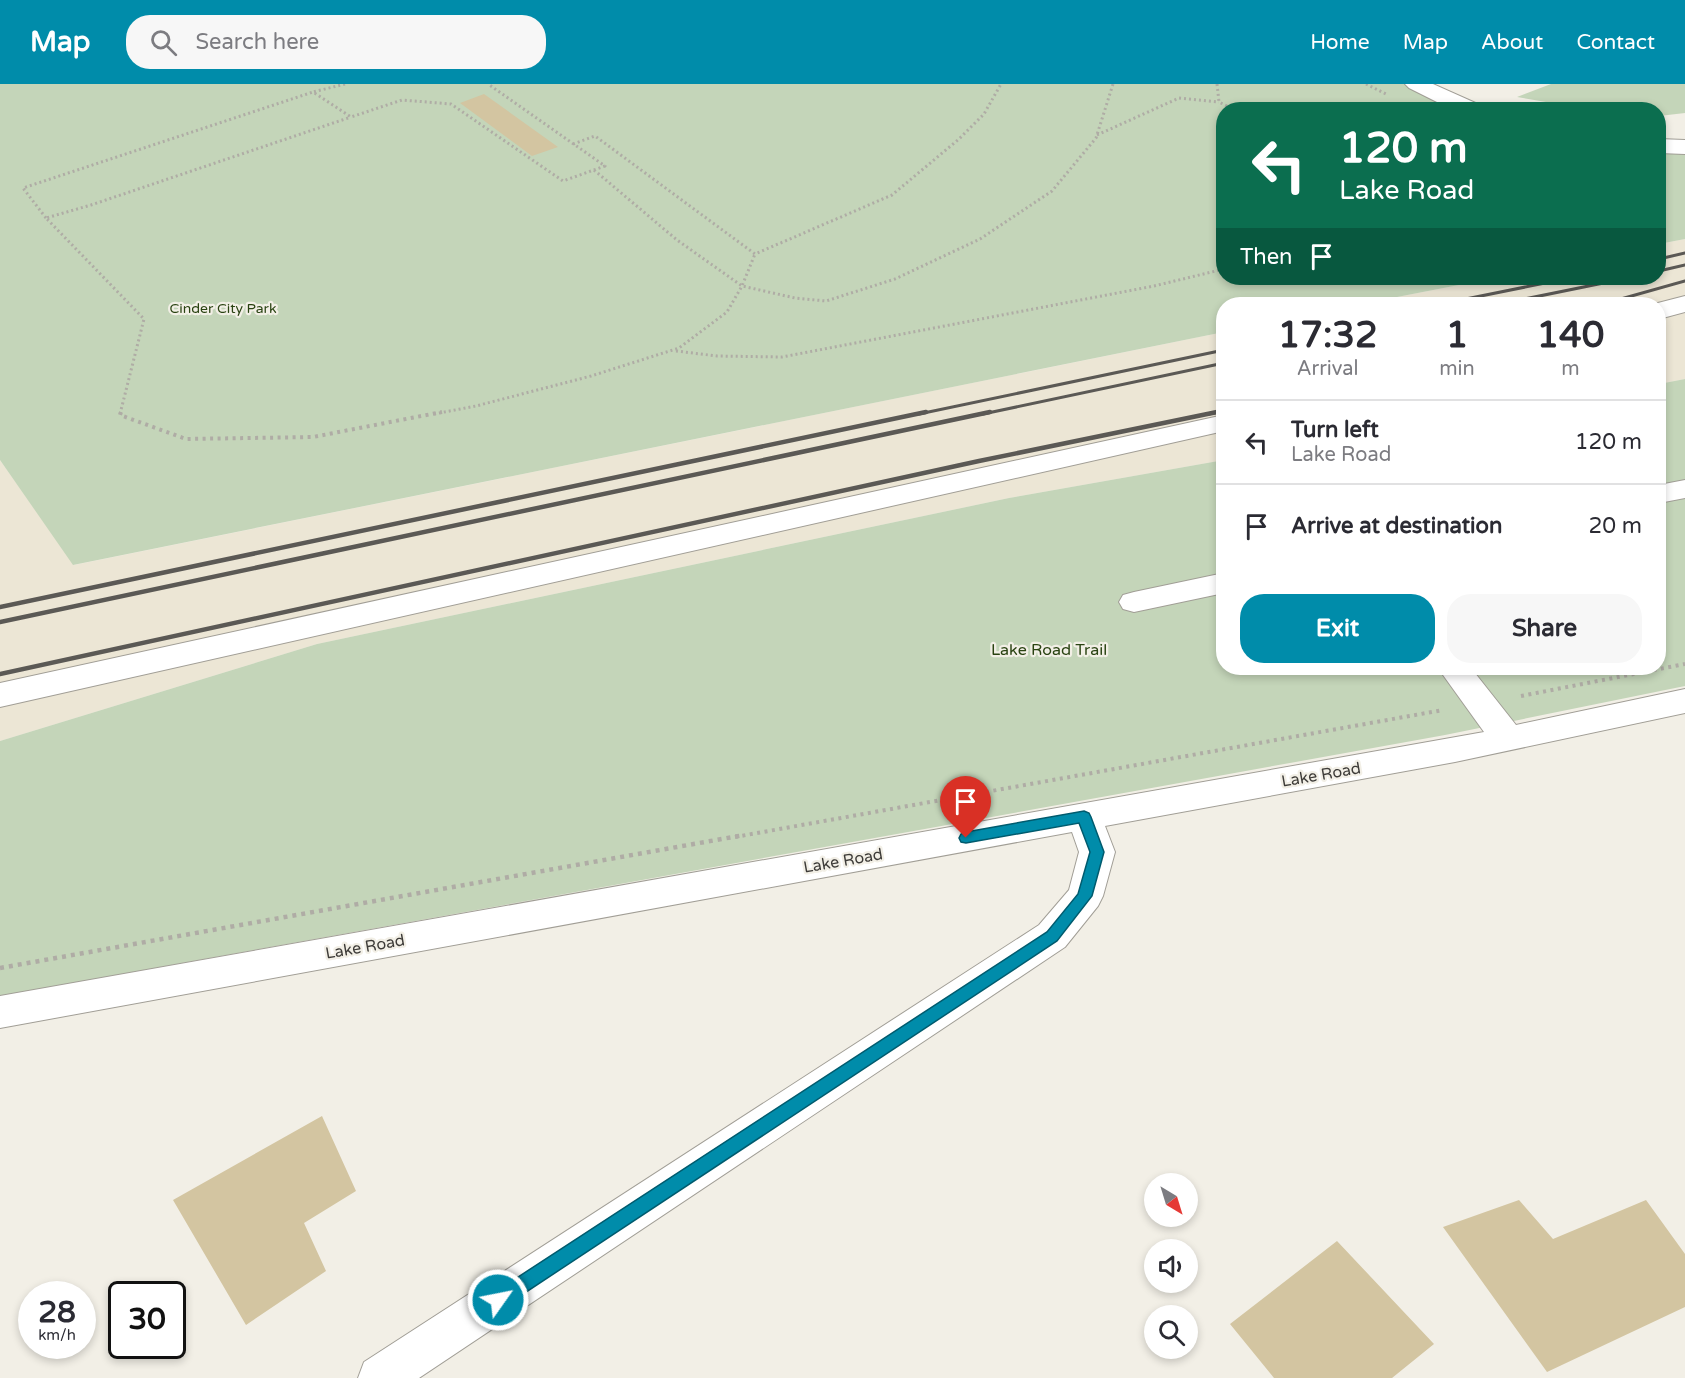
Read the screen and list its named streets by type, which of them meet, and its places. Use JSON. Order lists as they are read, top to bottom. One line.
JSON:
{"streets":{"street":["Lake Road"]},"parks":["Cinder City Park","Lake Road Trail"],"north":"bottom right","page":{"header":"Map","search":"Search here","nav":["Home","Map","About","Contact"],"turn":["120 m","Lake Road"],"then":"Then","eta":["17:32","Arrival","1","min","140","m"],"list":[{"name":"Turn left","note":"Lake Road","value":"120 m"},{"name":"Arrive at destination","value":"20 m"}],"buttons":["Exit","Share"],"speed":"28 km/h","limit":"30"}}
